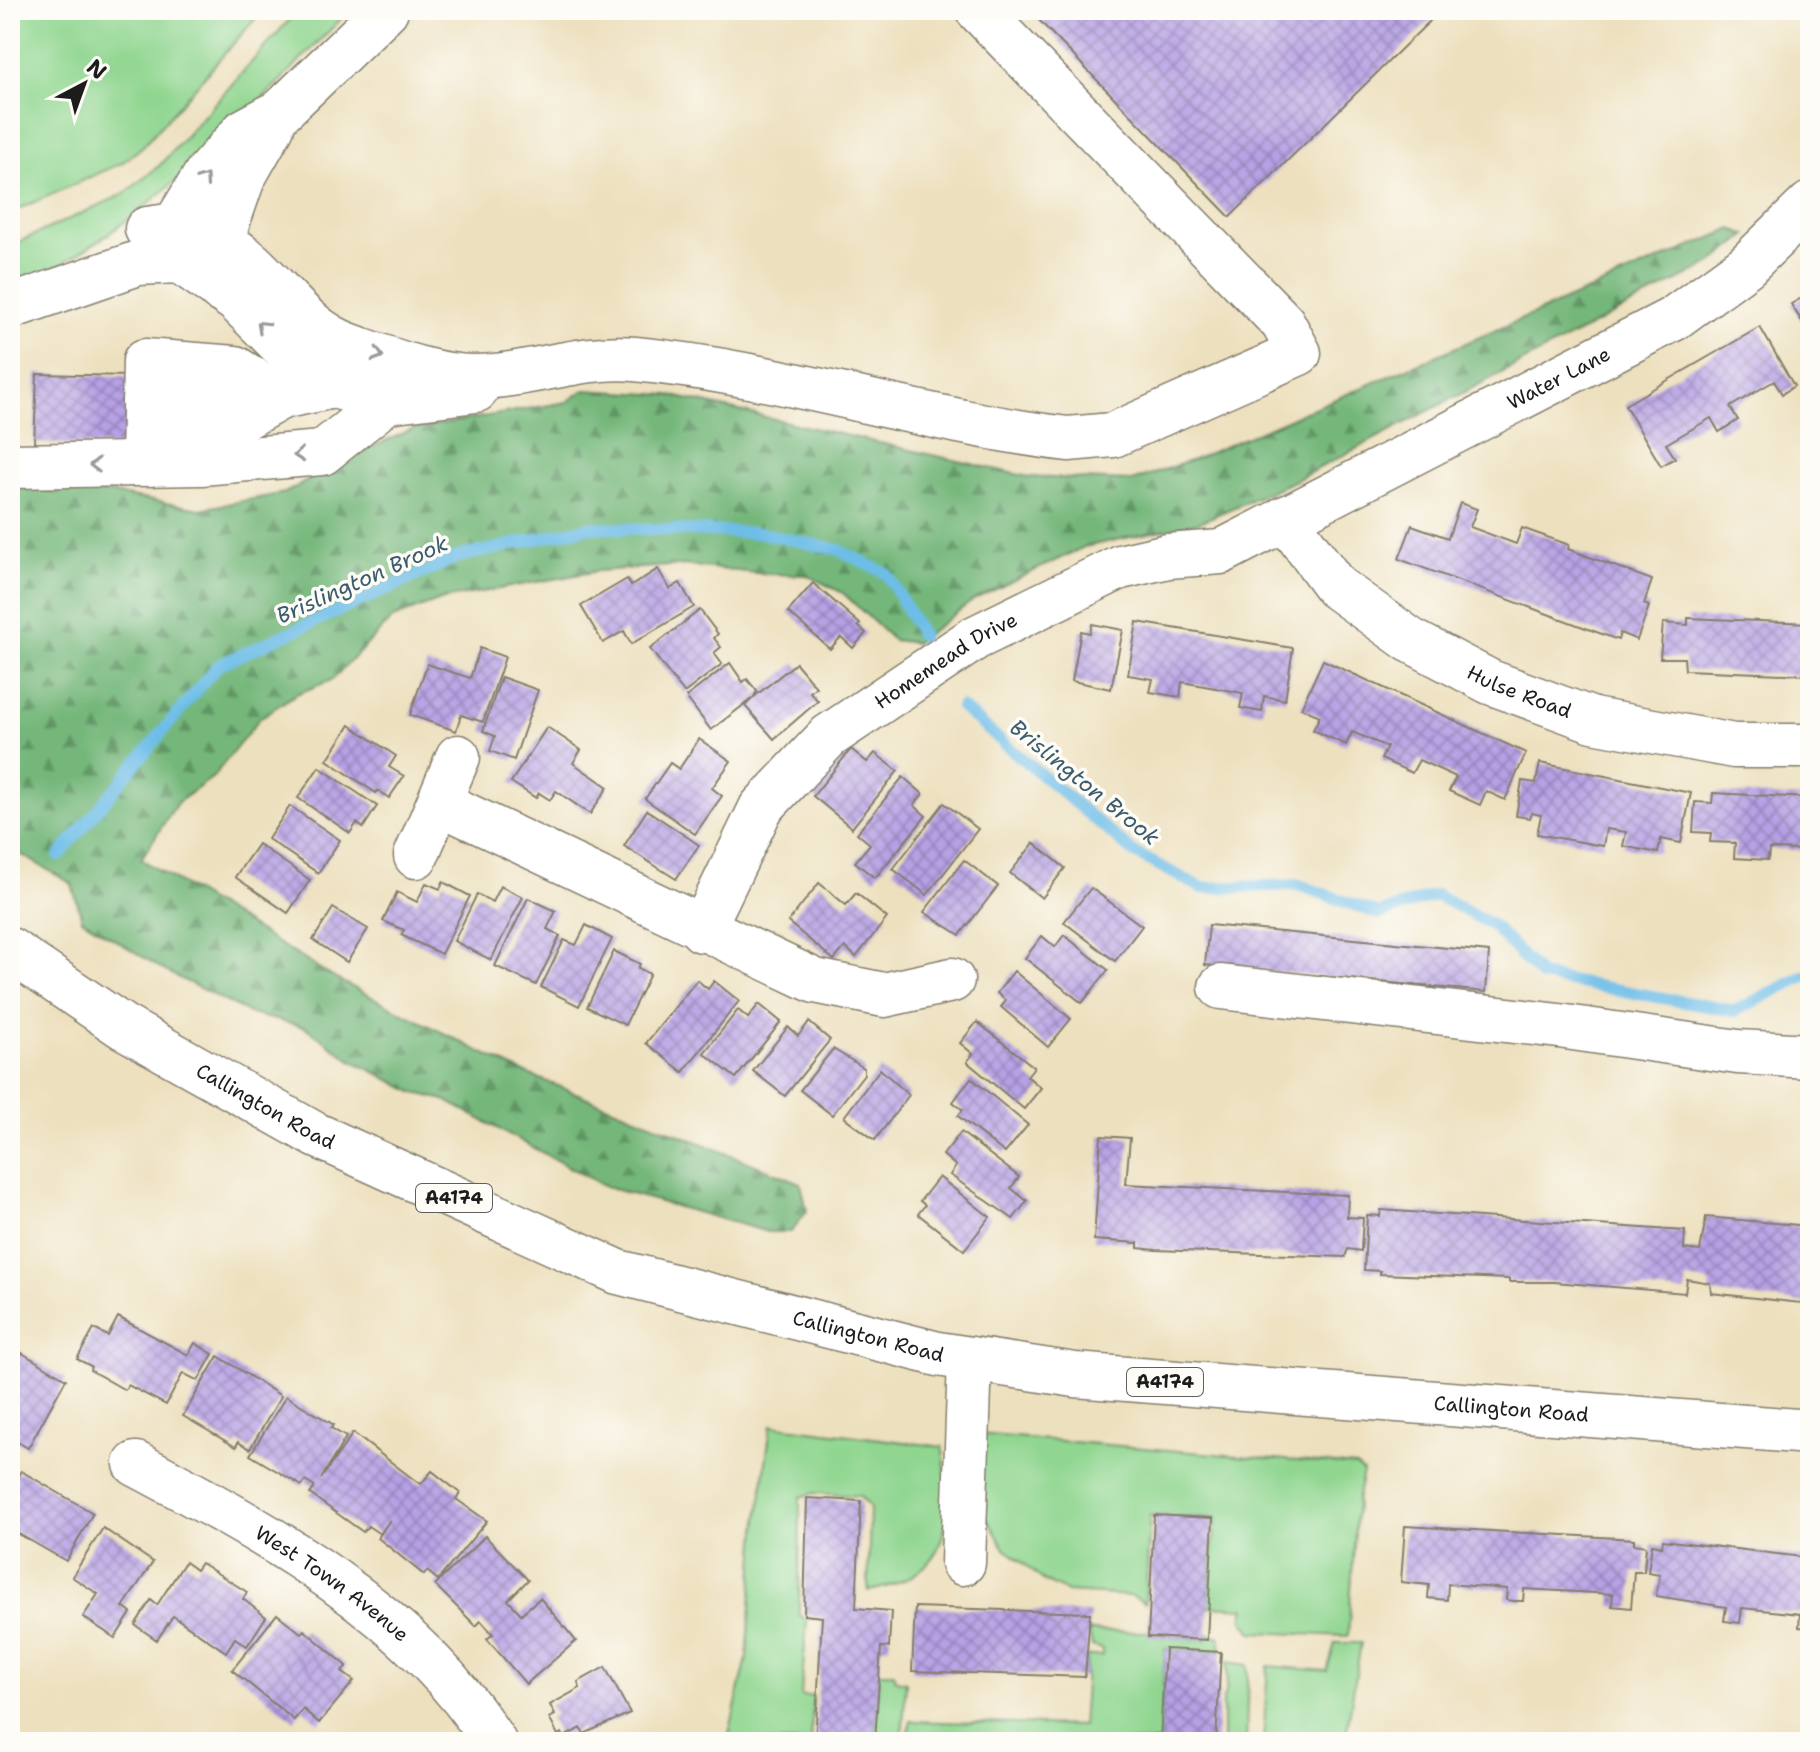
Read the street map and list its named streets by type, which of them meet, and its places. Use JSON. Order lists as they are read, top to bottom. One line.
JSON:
{"streets":{"street":["Water Lane","Homemead Drive","Hulse Road","Callington Road","A4174","West Town Avenue"]},"crossings":[["Water Lane","Homemead Drive"],["Water Lane","Hulse Road"],["Homemead Drive","Hulse Road"]],"water":["Brislington Brook"],"north":"top right"}
